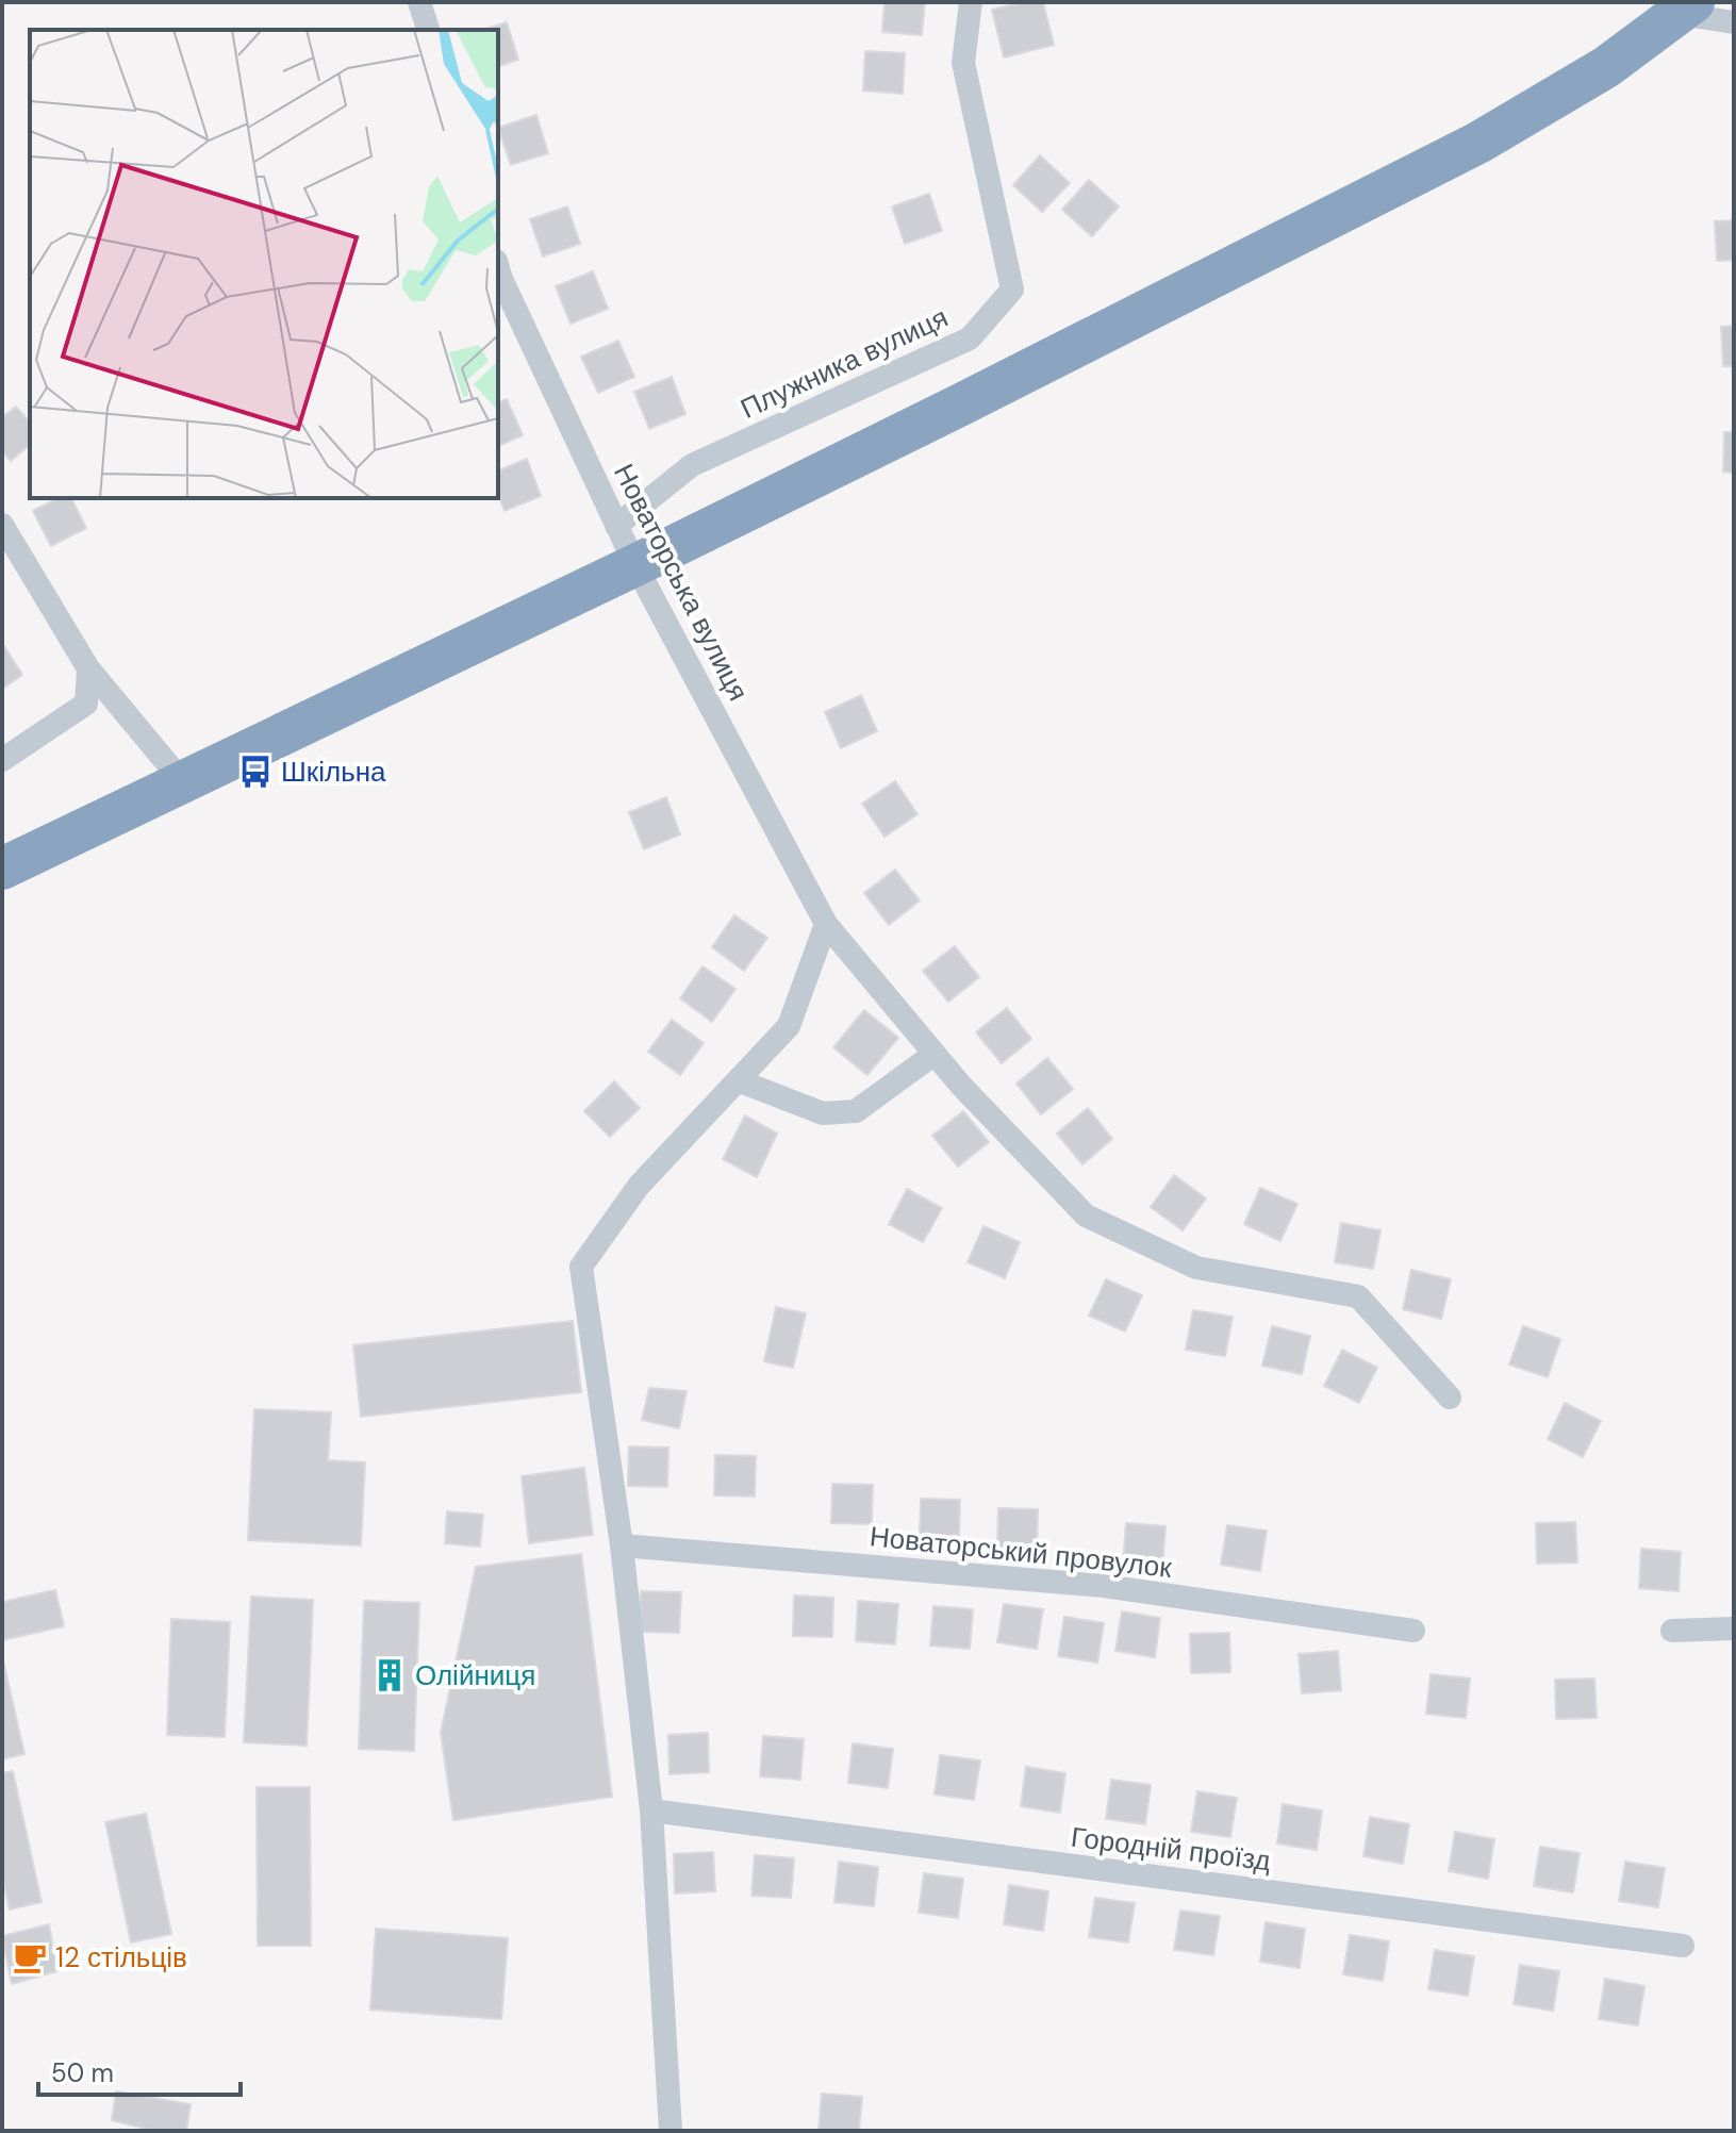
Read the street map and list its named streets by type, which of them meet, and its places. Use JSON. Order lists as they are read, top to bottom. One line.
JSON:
{"streets":{"street":["Плужника вулиця","Новаторська вулиця","Новаторський провулок","Городній проїзд"]},"crossings":[["Плужника вулиця","Новаторська вулиця"]],"places":{"bus stop":["Шкільна"],"building":["Олійниця"],"cafe":["12 стільців"]},"scale_bar":"50 m"}
